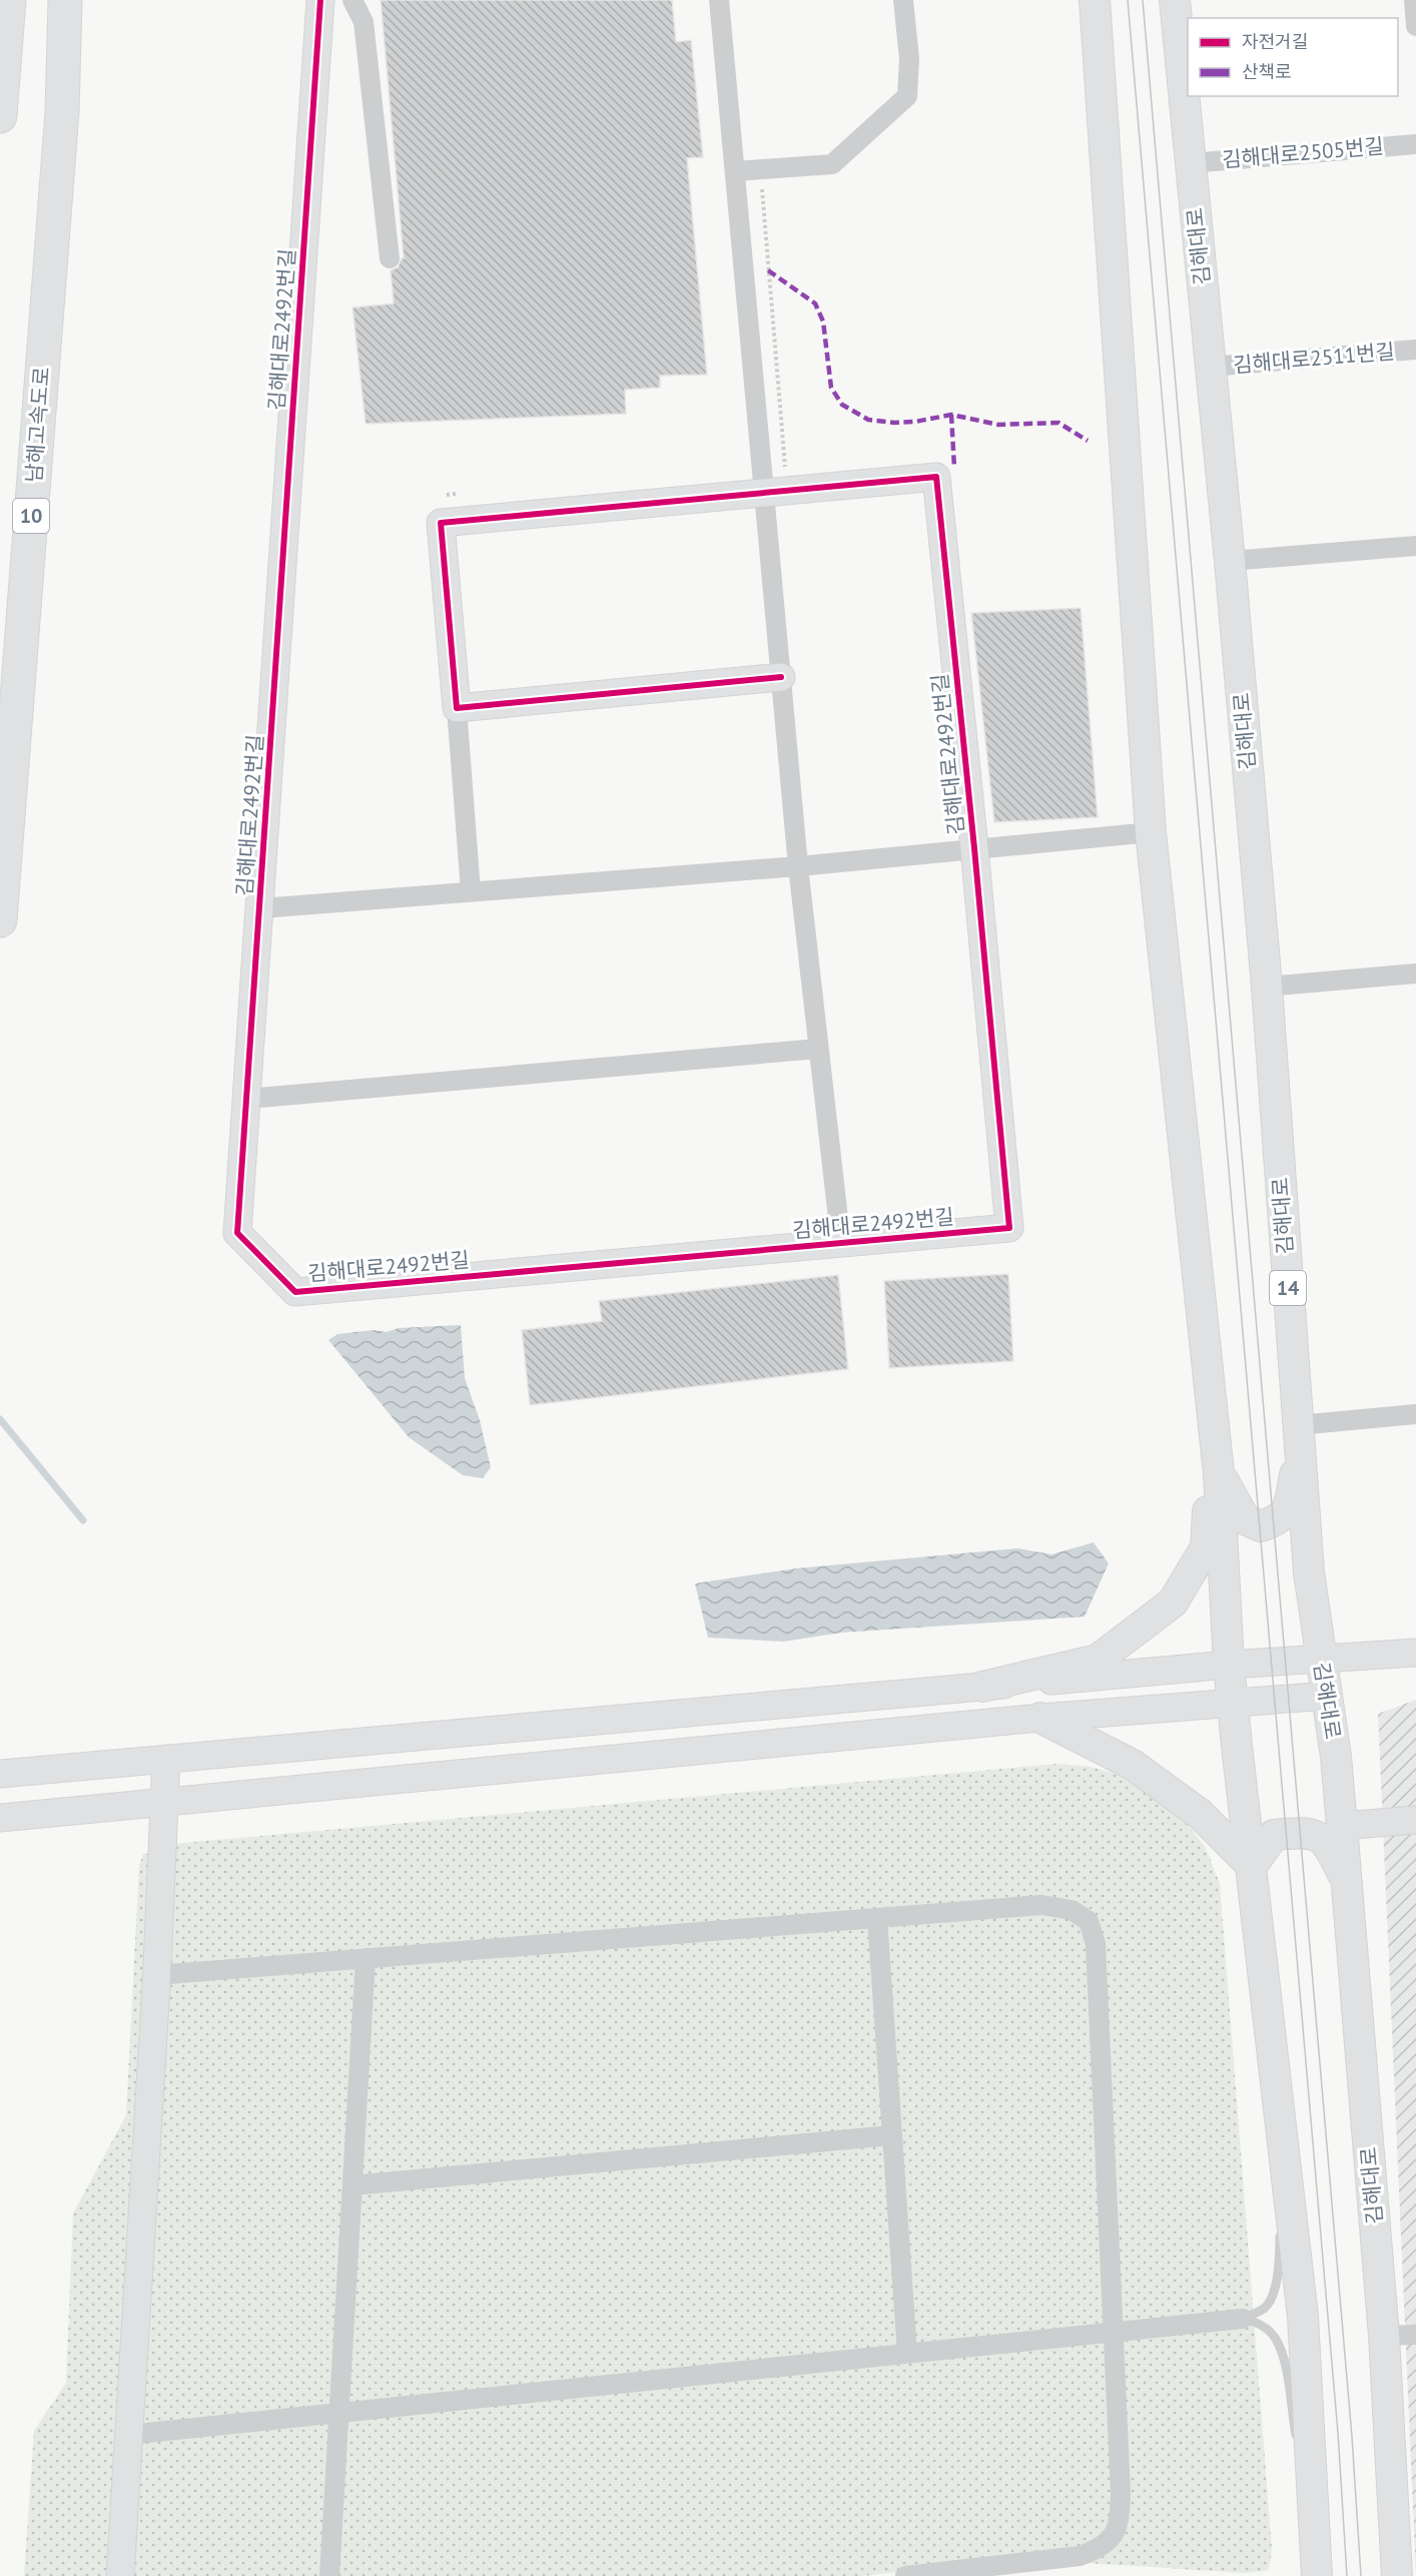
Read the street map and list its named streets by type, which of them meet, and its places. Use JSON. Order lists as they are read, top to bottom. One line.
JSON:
{"streets":{"highway":["남해고속도로","10"],"main road":["김해대로","14"],"street":["김해대로2505번길","김해대로2492번길","김해대로2511번길"]},"crossings":[["김해대로2505번길","김해대로"],["김해대로","김해대로2511번길"]],"legend":["자전거길","산책로"]}
